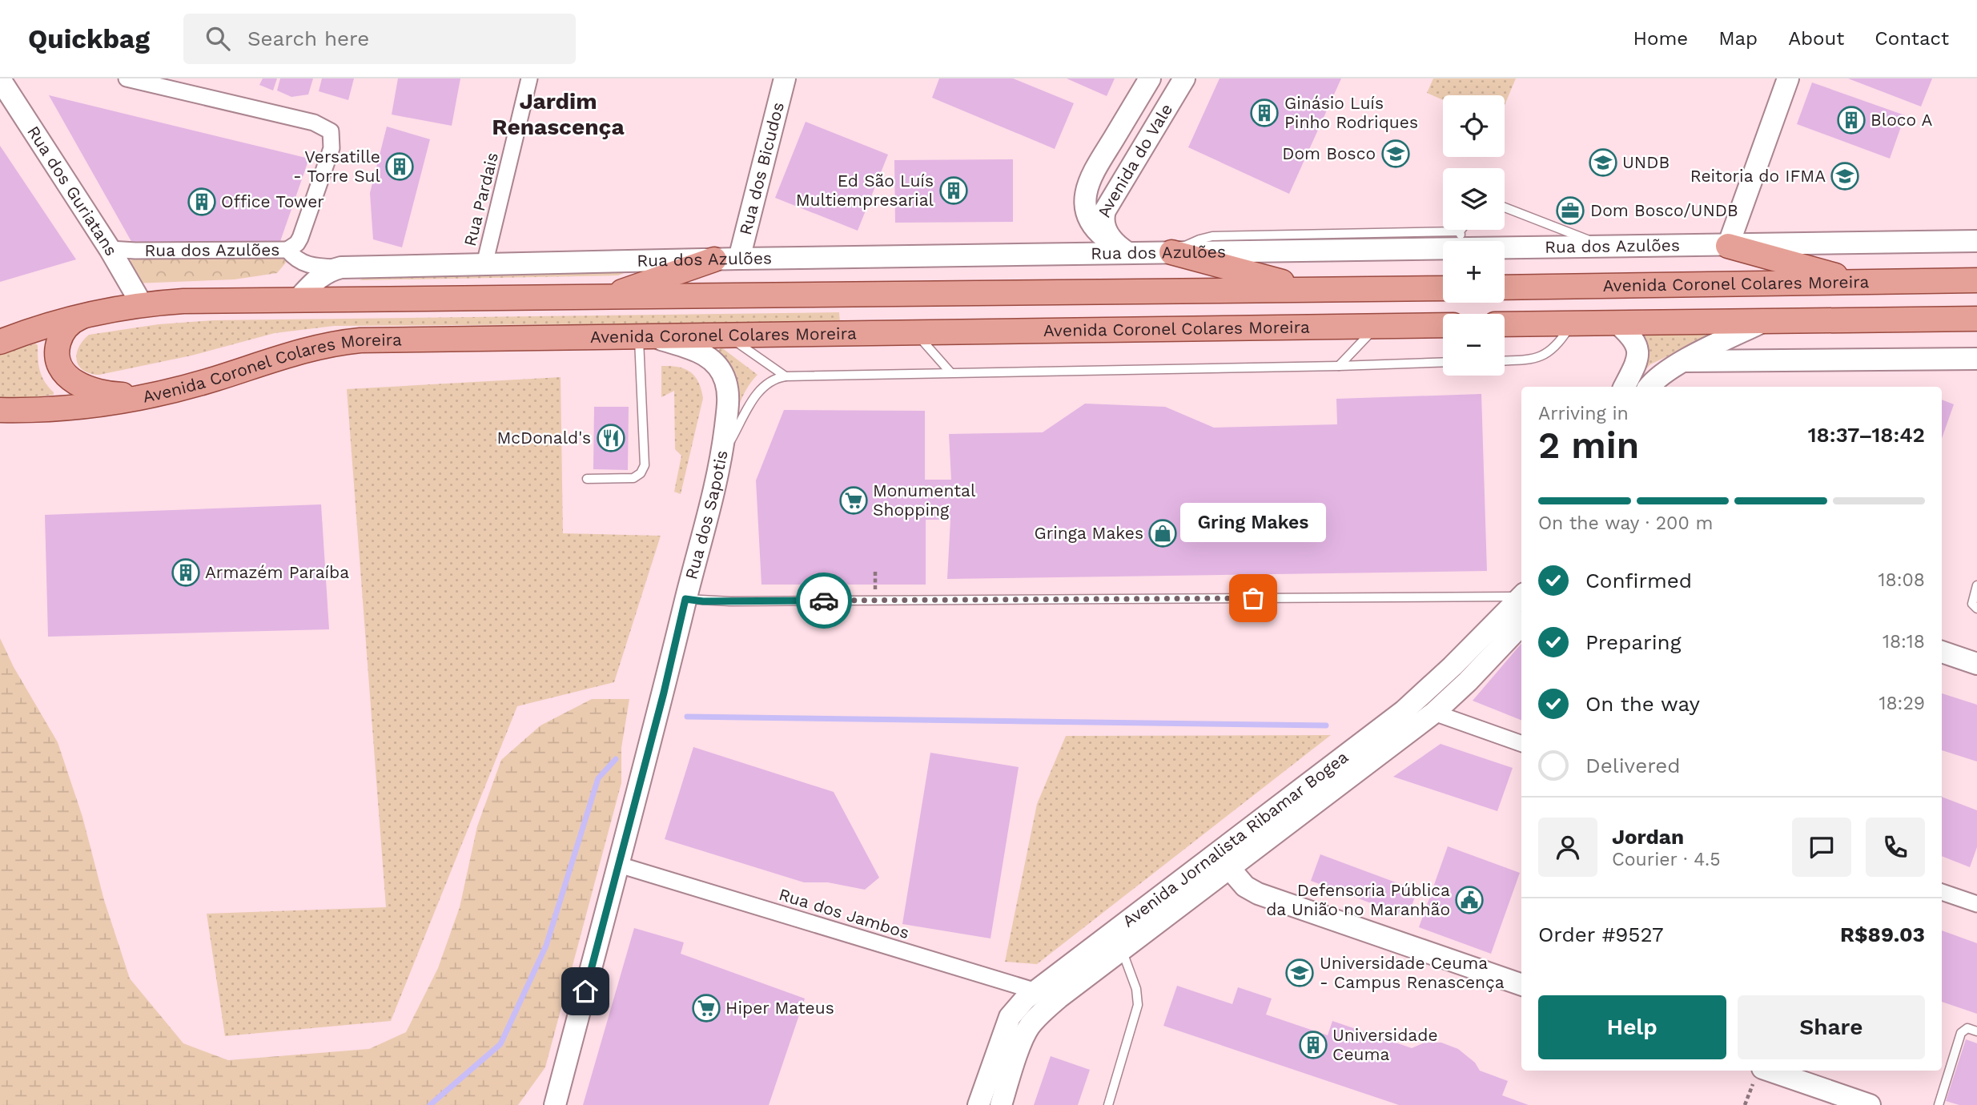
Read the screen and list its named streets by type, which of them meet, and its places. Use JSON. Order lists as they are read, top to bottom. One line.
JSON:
{"streets":{"main road":["Avenida do Vale","Rua dos Bicudos","Rua dos Guriatans","Rua dos Azulões","Avenida Coronel Colares Moreira","Rua dos Sapotis","Avenida Jornalista Ribamar Bogea"],"street":["Rua Pardais","Rua dos Jambos"]},"crossings":[["Avenida do Vale","Rua dos Azulões"],["Rua dos Bicudos","Rua dos Azulões"],["Rua dos Guriatans","Rua dos Azulões"],["Rua Pardais","Rua dos Azulões"],["Avenida Coronel Colares Moreira","Rua dos Sapotis"],["Rua dos Sapotis","Rua dos Jambos"],["Avenida Jornalista Ribamar Bogea","Rua dos Jambos"]],"districts":["Jardim Renascença"],"places":{"building":["Ginásio Luís Pinho Rodriques","Bloco A","Versatille - Torre Sul","Ed São Luís Multiempresarial","Office Tower","Armazém Paraíba","Universidade Ceuma"],"school or university":["Dom Bosco","UNDB","Reitoria do IFMA","Universidade Ceuma - Campus Renascença"],"office":["Dom Bosco/UNDB"],"restaurant":["McDonald's"],"supermarket":["Monumental Shopping","Hiper Mateus"],"shop":["Gringa Makes"],"other":["Gring Makes"],"public building":["Defensoria Pública da União no Maranhão"]},"page":{"header":"Quickbag","search":"Search here","nav":["Home","Map","About","Contact"],"map_buttons":["+","−"],"heading":["2 min","Arriving in","18:37–18:42"],"panel":["Jordan","Courier · 4.5","Order #9527","R$89.03"],"bar":"On the way · 200 m","bubble":"Gring Makes","list":[["Confirmed","18:08"],["Preparing","18:18"],["On the way","18:29"],"Delivered"],"buttons":["Help","Share"]}}
